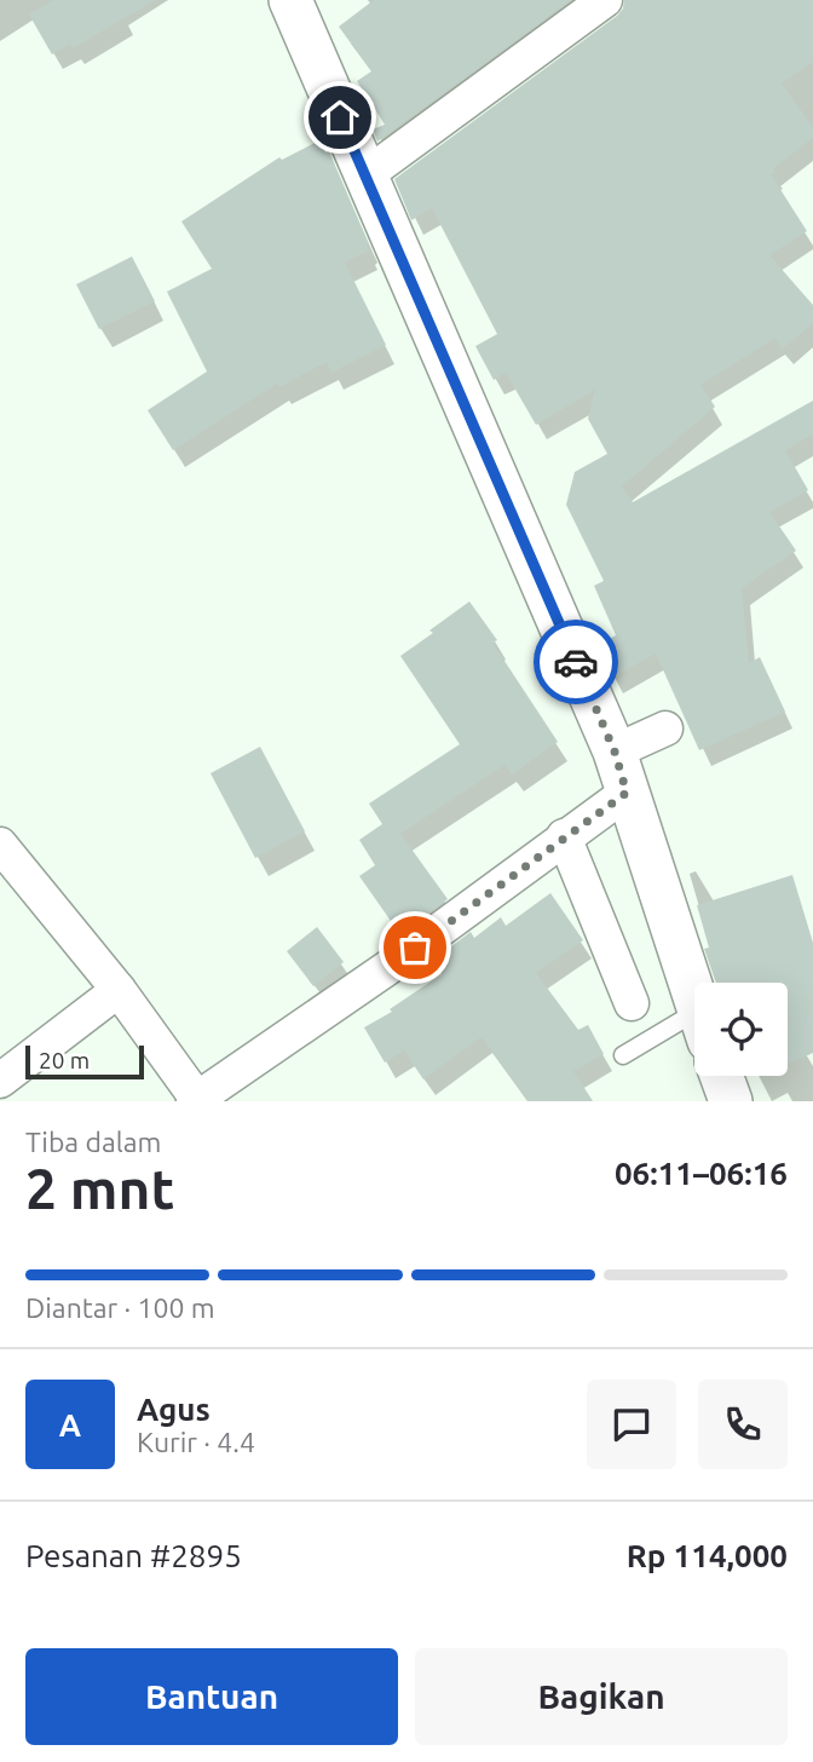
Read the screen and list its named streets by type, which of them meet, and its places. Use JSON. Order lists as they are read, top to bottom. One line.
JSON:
{"scale_bar":"20 m","page":{"scale":"20 m","heading":["2 mnt","Tiba dalam","06:11–06:16"],"panel":["Agus","Kurir · 4.4","Pesanan #2895","Rp 114,000"],"bar":"Diantar · 100 m","round":"A","buttons":["Bantuan","Bagikan"]}}
